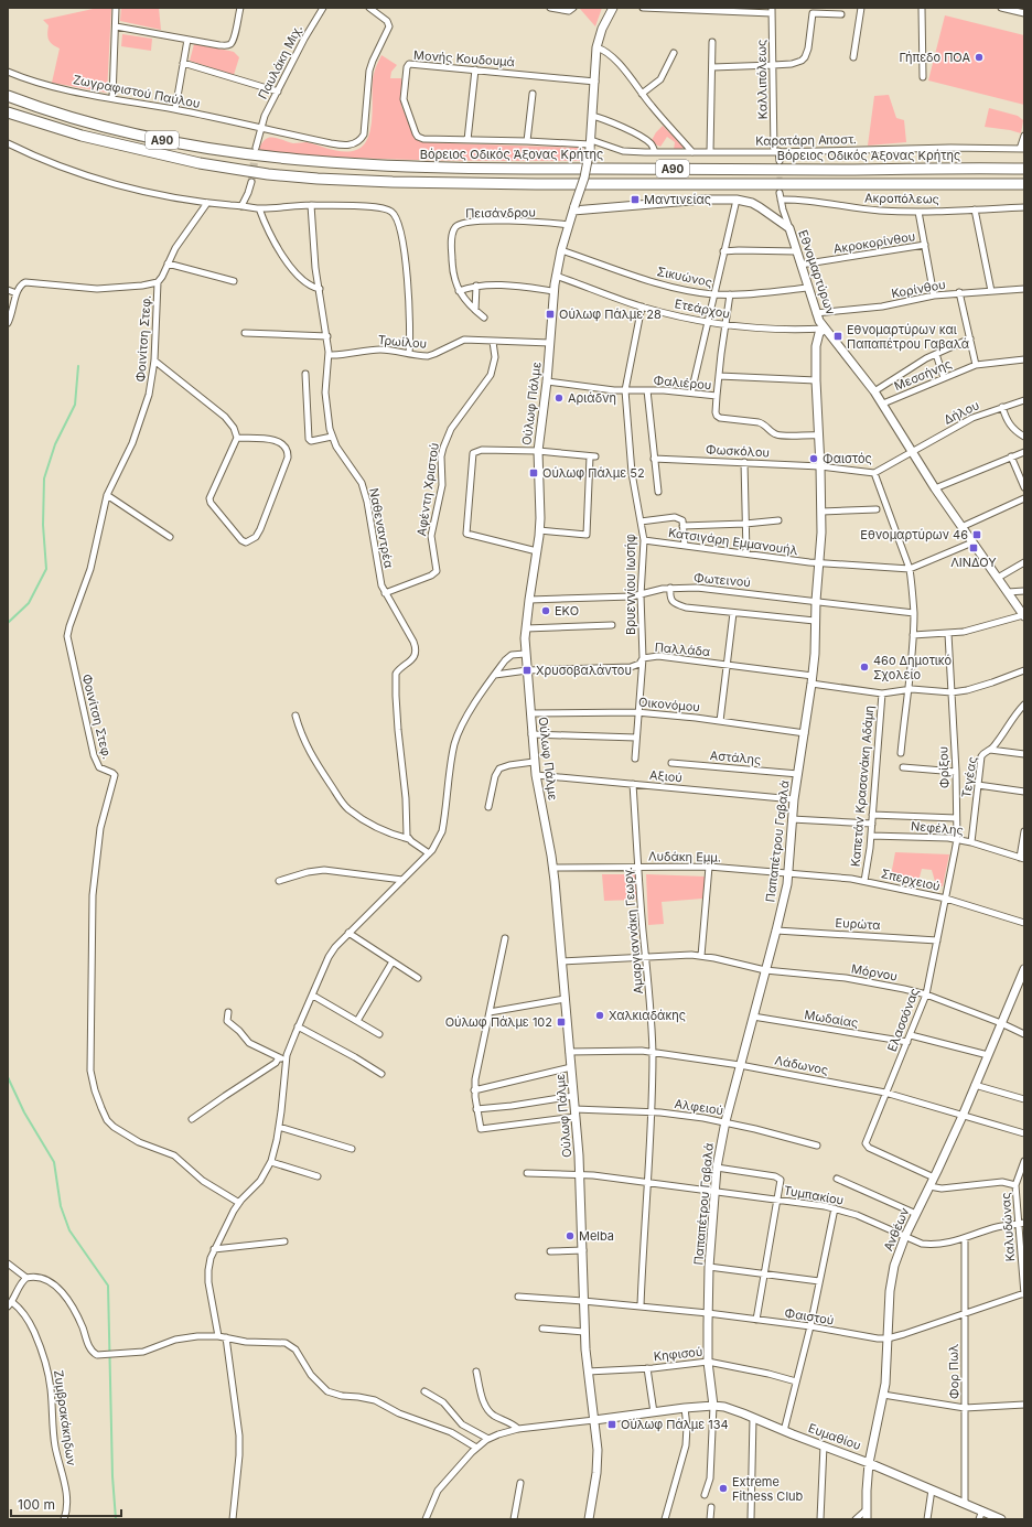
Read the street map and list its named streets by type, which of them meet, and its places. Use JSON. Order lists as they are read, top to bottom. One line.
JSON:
{"streets":{"highway":["Α90","Βόρειος Οδικός Άξονας Κρήτης"],"street":["Μονής Κουδουμά","Παυλάκη Μιχ.","Καλλιπόλεως","Ζωγραφιστού Παύλου","Καρατάρη Αποστ.","Ακροπόλεως","Πεισάνδρου","Ακροκορίνθου","Εθνομαρτύρων","Σικυώνος","Κορίνθου","Ετεάρχου","Φοινίτση Στεφ.","Τρωίλου","Μεσσήνης","Φαλιέρου","Ούλωφ Πάλμε","Δήλου","Φωσκόλου","Αφέντη Χριστού","Ναθεναντρέα","Κατσιγάρη Εμμανουήλ","Φωτεινού","Βρυεννίου Ιωσήφ","Παλλάδα","Οικονόμου","Αστάλης","Φρίξου","Αξιού","Τεγέας","Καπετάν Κρασανάκη Αδάμη","Νεφέλης","Παπαπέτρου Γαβαλά","Λυδάκη Εμμ.","Σπερχειού","Ευρώτα","Αμαργιαννάκη Γεωργ.","Μόρνου","Μωδαίας","Ελασσόνας","Λάδωνος","Αλφειού","Τυμπακίου","Καλυδώνας","Ανθέων","Φαιστού","Κηφισού","Φορ Πωλ","Ζυμβρακάκηδων","Ευμαθίου"]},"crossings":[["Μονής Κουδουμά","Καρατάρη Αποστ."],["Μονής Κουδουμά","Ούλωφ Πάλμε"],["Παυλάκη Μιχ.","Ζωγραφιστού Παύλου"],["Καλλιπόλεως","Καρατάρη Αποστ."],["Καρατάρη Αποστ.","Ούλωφ Πάλμε"],["Πεισάνδρου","Ούλωφ Πάλμε"],["Ακροκορίνθου","Εθνομαρτύρων"],["Εθνομαρτύρων","Σικυώνος"],["Εθνομαρτύρων","Κορίνθου"],["Εθνομαρτύρων","Ετεάρχου"],["Εθνομαρτύρων","Μεσσήνης"],["Εθνομαρτύρων","Ούλωφ Πάλμε"],["Εθνομαρτύρων","Δήλου"],["Εθνομαρτύρων","Παπαπέτρου Γαβαλά"],["Σικυώνος","Ούλωφ Πάλμε"],["Ετεάρχου","Ούλωφ Πάλμε"],["Ετεάρχου","Βρυεννίου Ιωσήφ"],["Ετεάρχου","Παπαπέτρου Γαβαλά"],["Τρωίλου","Ούλωφ Πάλμε"],["Τρωίλου","Αφέντη Χριστού"],["Τρωίλου","Ναθεναντρέα"],["Φαλιέρου","Ούλωφ Πάλμε"],["Φαλιέρου","Βρυεννίου Ιωσήφ"],["Φαλιέρου","Παπαπέτρου Γαβαλά"],["Ούλωφ Πάλμε","Φωτεινού"],["Ούλωφ Πάλμε","Παλλάδα"],["Ούλωφ Πάλμε","Οικονόμου"],["Ούλωφ Πάλμε","Αξιού"],["Ούλωφ Πάλμε","Λυδάκη Εμμ."],["Ούλωφ Πάλμε","Μόρνου"],["Ούλωφ Πάλμε","Λάδωνος"],["Ούλωφ Πάλμε","Αλφειού"],["Ούλωφ Πάλμε","Τυμπακίου"],["Ούλωφ Πάλμε","Φαιστού"],["Ούλωφ Πάλμε","Κηφισού"],["Ούλωφ Πάλμε","Ευμαθίου"],["Δήλου","Φωσκόλου"],["Φωσκόλου","Παπαπέτρου Γαβαλά"],["Αφέντη Χριστού","Ναθεναντρέα"],["Κατσιγάρη Εμμανουήλ","Βρυεννίου Ιωσήφ"],["Κατσιγάρη Εμμανουήλ","Παπαπέτρου Γαβαλά"],["Φωτεινού","Βρυεννίου Ιωσήφ"],["Φωτεινού","Παπαπέτρου Γαβαλά"],["Βρυεννίου Ιωσήφ","Παλλάδα"],["Βρυεννίου Ιωσήφ","Οικονόμου"],["Παλλάδα","Φρίξου"],["Παλλάδα","Καπετάν Κρασανάκη Αδάμη"],["Παλλάδα","Παπαπέτρου Γαβαλά"],["Οικονόμου","Παπαπέτρου Γαβαλά"],["Αστάλης","Παπαπέτρου Γαβαλά"],["Φρίξου","Νεφέλης"],["Φρίξου","Σπερχειού"],["Φρίξου","Ελασσόνας"],["Αξιού","Παπαπέτρου Γαβαλά"],["Αξιού","Αμαργιαννάκη Γεωργ."],["Τεγέας","Νεφέλης"],["Καπετάν Κρασανάκη Αδάμη","Νεφέλης"],["Καπετάν Κρασανάκη Αδάμη","Σπερχειού"],["Παπαπέτρου Γαβαλά","Λυδάκη Εμμ."],["Παπαπέτρου Γαβαλά","Σπερχειού"],["Παπαπέτρου Γαβαλά","Ευρώτα"],["Παπαπέτρου Γαβαλά","Μόρνου"],["Παπαπέτρου Γαβαλά","Μωδαίας"],["Παπαπέτρου Γαβαλά","Λάδωνος"],["Παπαπέτρου Γαβαλά","Αλφειού"],["Παπαπέτρου Γαβαλά","Τυμπακίου"],["Παπαπέτρου Γαβαλά","Φαιστού"],["Παπαπέτρου Γαβαλά","Κηφισού"],["Παπαπέτρου Γαβαλά","Ευμαθίου"],["Λυδάκη Εμμ.","Σπερχειού"],["Λυδάκη Εμμ.","Αμαργιαννάκη Γεωργ."],["Σπερχειού","Ελασσόνας"],["Ευρώτα","Ελασσόνας"],["Αμαργιαννάκη Γεωργ.","Μόρνου"],["Αμαργιαννάκη Γεωργ.","Λάδωνος"],["Αμαργιαννάκη Γεωργ.","Αλφειού"],["Αμαργιαννάκη Γεωργ.","Τυμπακίου"],["Αμαργιαννάκη Γεωργ.","Φαιστού"],["Μόρνου","Ελασσόνας"],["Μόρνου","Ανθέων"],["Μωδαίας","Ελασσόνας"],["Ελασσόνας","Λάδωνος"],["Ελασσόνας","Ανθέων"],["Λάδωνος","Ανθέων"],["Τυμπακίου","Καλυδώνας"],["Τυμπακίου","Ανθέων"],["Τυμπακίου","Φορ Πωλ"],["Καλυδώνας","Φαιστού"],["Ανθέων","Φαιστού"],["Ανθέων","Ευμαθίου"],["Φαιστού","Φορ Πωλ"],["Φορ Πωλ","Ευμαθίου"]],"places":{"other":["Γήπεδο ΠΟΑ","Αριάδνη","Φαιστός","EKO","46ο Δημοτικό Σχολείο","Χαλκιαδάκης","Melba","Extreme Fitness Club"],"transit":["Μαντινείας","Ούλωφ Πάλμε 28","Εθνομαρτύρων και Παπαπέτρου Γαβαλά","Ούλωφ Πάλμε 52","Εθνομαρτύρων 46","ΛΙΝΔΟΥ","Χρυσοβαλάντου","Ούλωφ Πάλμε 102","Ούλωφ Πάλμε 134"]},"scale_bar":"100 m"}
